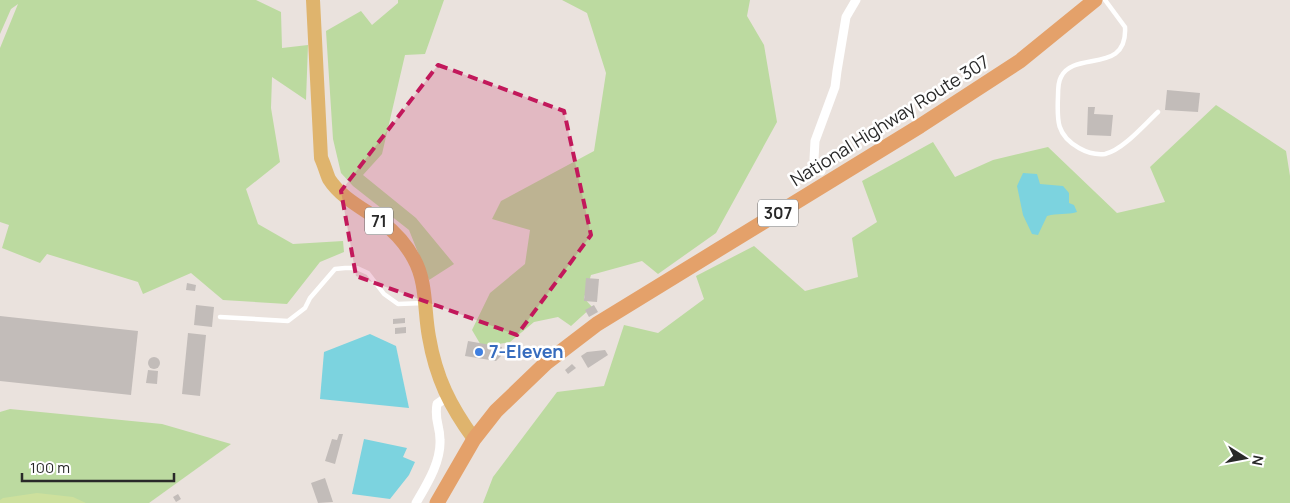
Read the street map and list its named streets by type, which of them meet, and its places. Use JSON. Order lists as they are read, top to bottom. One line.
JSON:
{"streets":{"highway":["National Highway Route 307","307"],"main road":["71"]},"crossings":[["National Highway Route 307","71"]],"places":["7-Eleven"],"scale_bar":"100 m","north":"right"}
